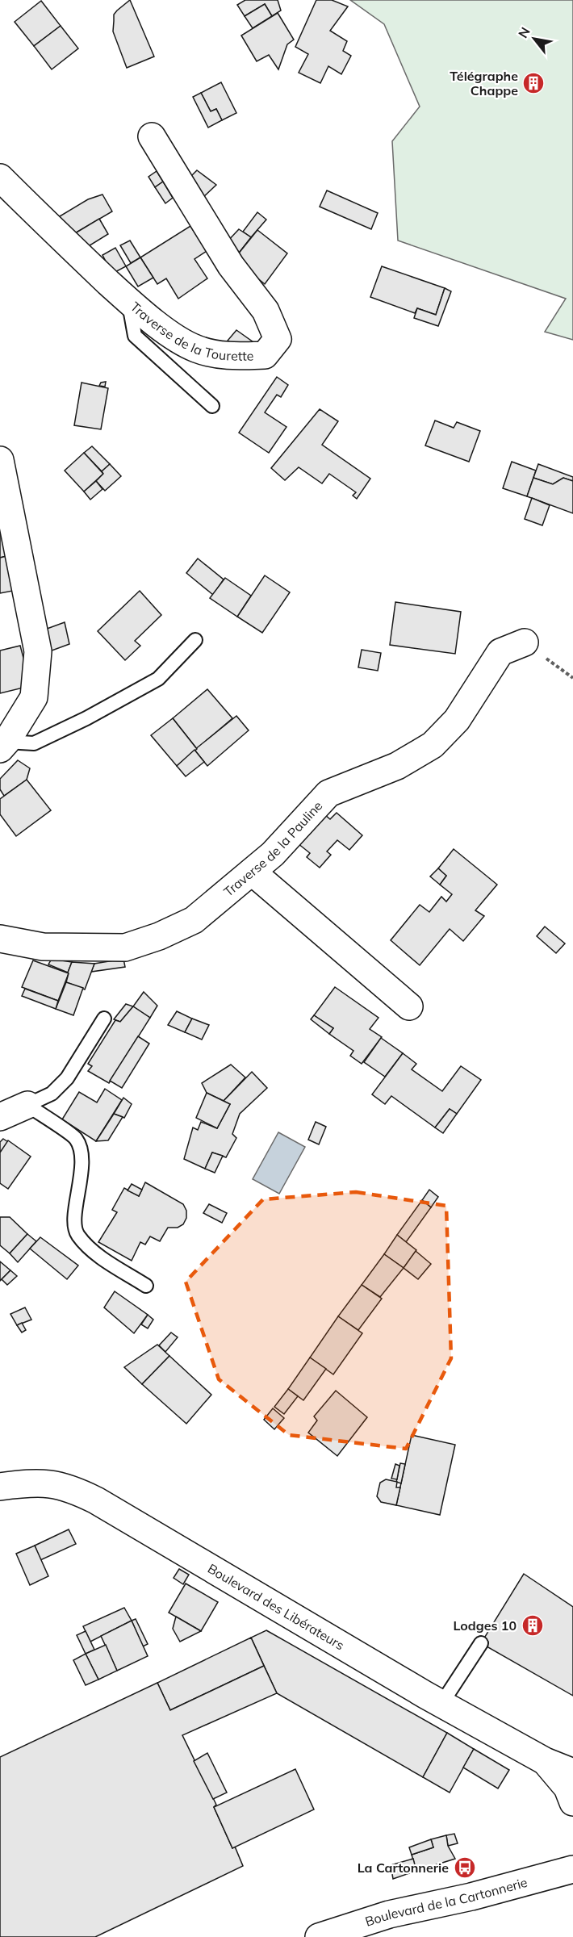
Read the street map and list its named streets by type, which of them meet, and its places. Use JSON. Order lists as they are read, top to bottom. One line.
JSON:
{"streets":{"street":["Traverse de la Tourette","Traverse de la Pauline","Boulevard des Libérateurs","Boulevard de la Cartonnerie"]},"places":{"building":["Télégraphe Chappe","Lodges 10"],"bus stop":["La Cartonnerie"]},"north":"top left"}
